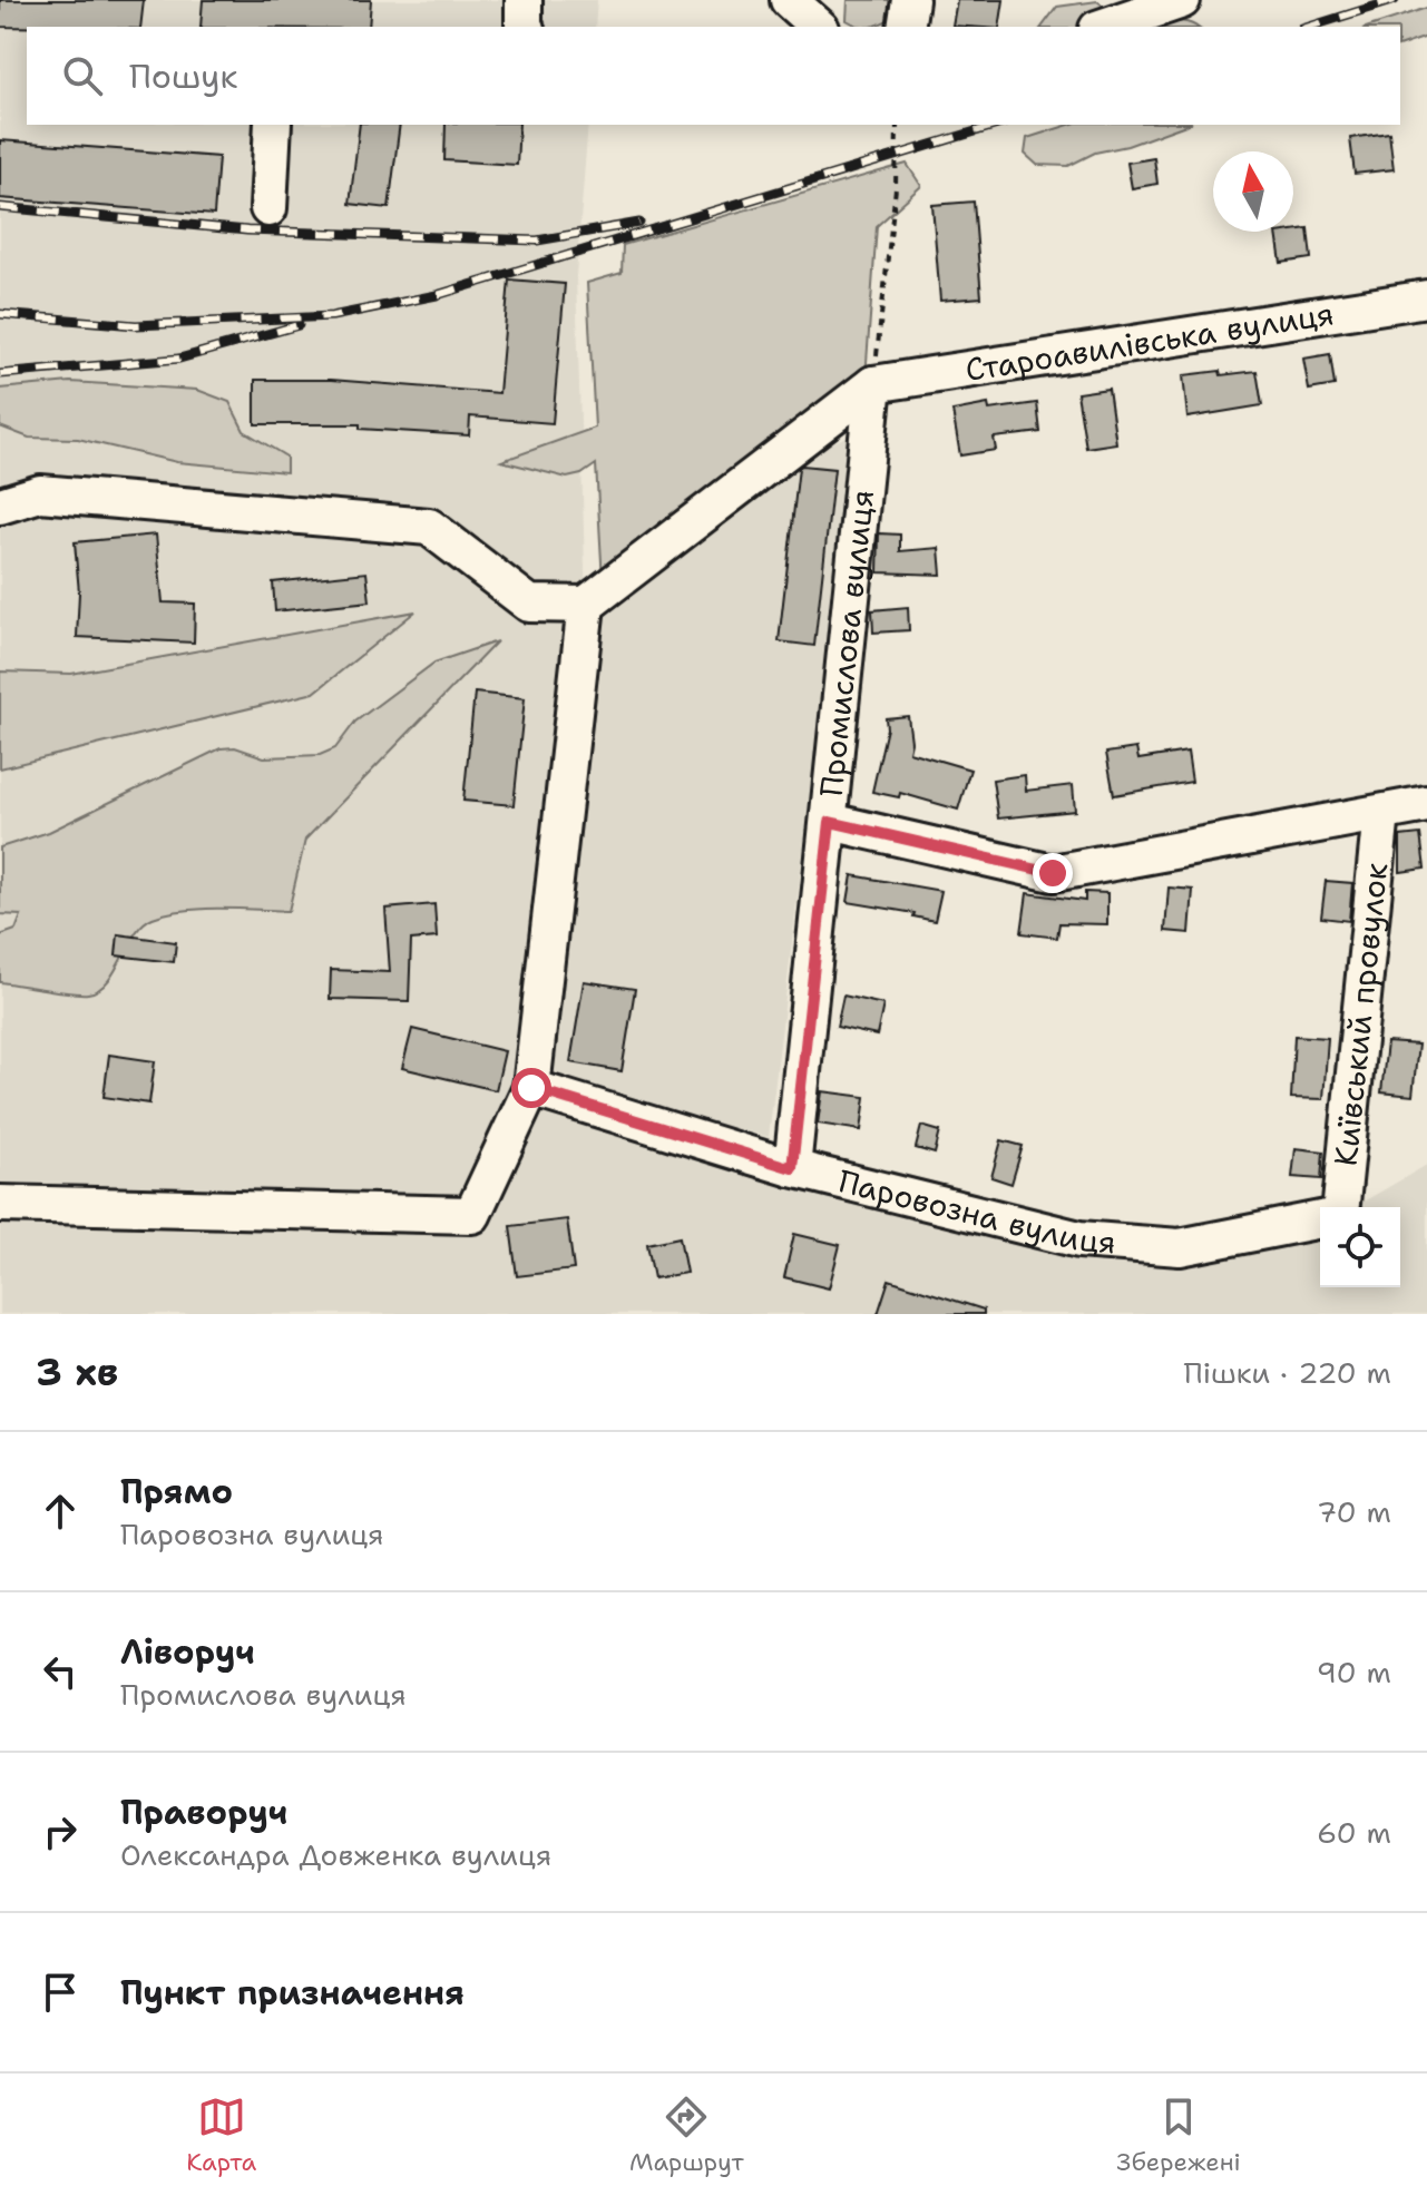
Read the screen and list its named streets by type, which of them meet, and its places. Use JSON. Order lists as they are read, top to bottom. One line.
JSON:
{"streets":{"street":["Староавилівська вулиця","Промислова вулиця","Київський провулок","Паровозна вулиця"]},"crossings":[["Староавилівська вулиця","Промислова вулиця"],["Промислова вулиця","Паровозна вулиця"]],"north":"top","page":{"search":"Пошук","heading":["3 хв","Пішки · 220 m"],"list":[["Прямо","Паровозна вулиця","70 m"],["Ліворуч","Промислова вулиця","90 m"],["Праворуч","Олександра Довженка вулиця","60 m"],"Пункт призначення"],"nav":["Карта","Маршрут","Збережені"]}}
